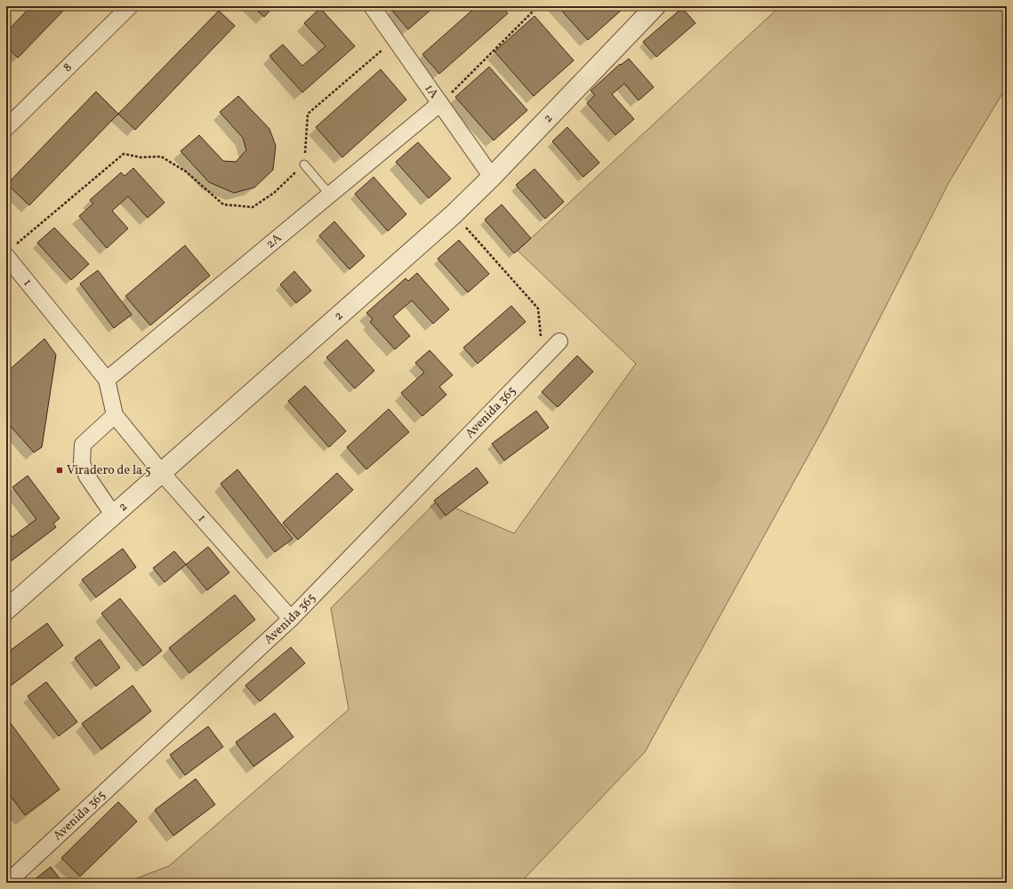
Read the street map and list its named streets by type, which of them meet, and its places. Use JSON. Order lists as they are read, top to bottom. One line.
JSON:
{"streets":{"street":["8","1A","2","2A","1","Avenida 365"]},"crossings":[["1A","2"],["1A","2A"],["2","1"],["2A","1"],["1","Avenida 365"]],"places":{"transit":["Viradero de la 5"]}}
